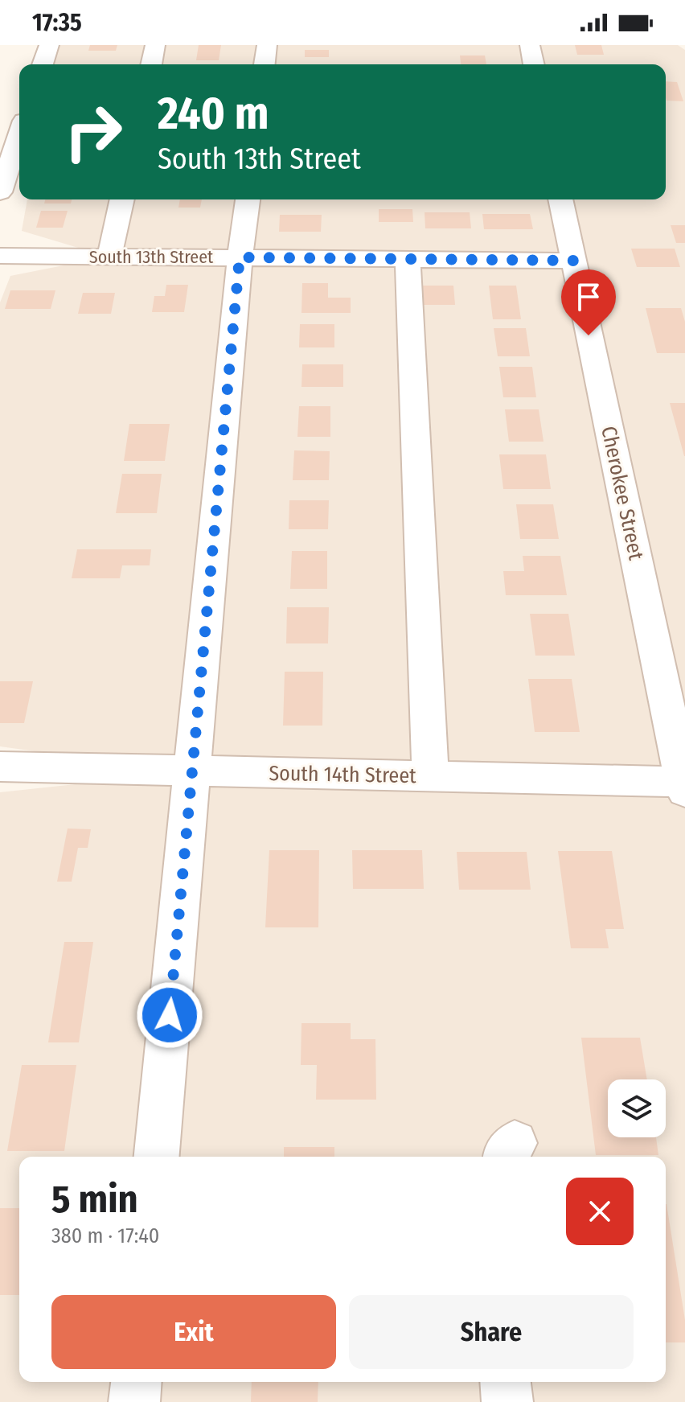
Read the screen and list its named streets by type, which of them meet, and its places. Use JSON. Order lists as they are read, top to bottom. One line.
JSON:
{"streets":{"street":["South 13th Street","Cherokee Street","South 14th Street"]},"crossings":[["South 13th Street","Cherokee Street"],["Cherokee Street","South 14th Street"]],"page":{"status":"17:35","turn":["240 m","South 13th Street"],"heading":["5 min","380 m · 17:40"],"buttons":["Exit","Share"]}}
